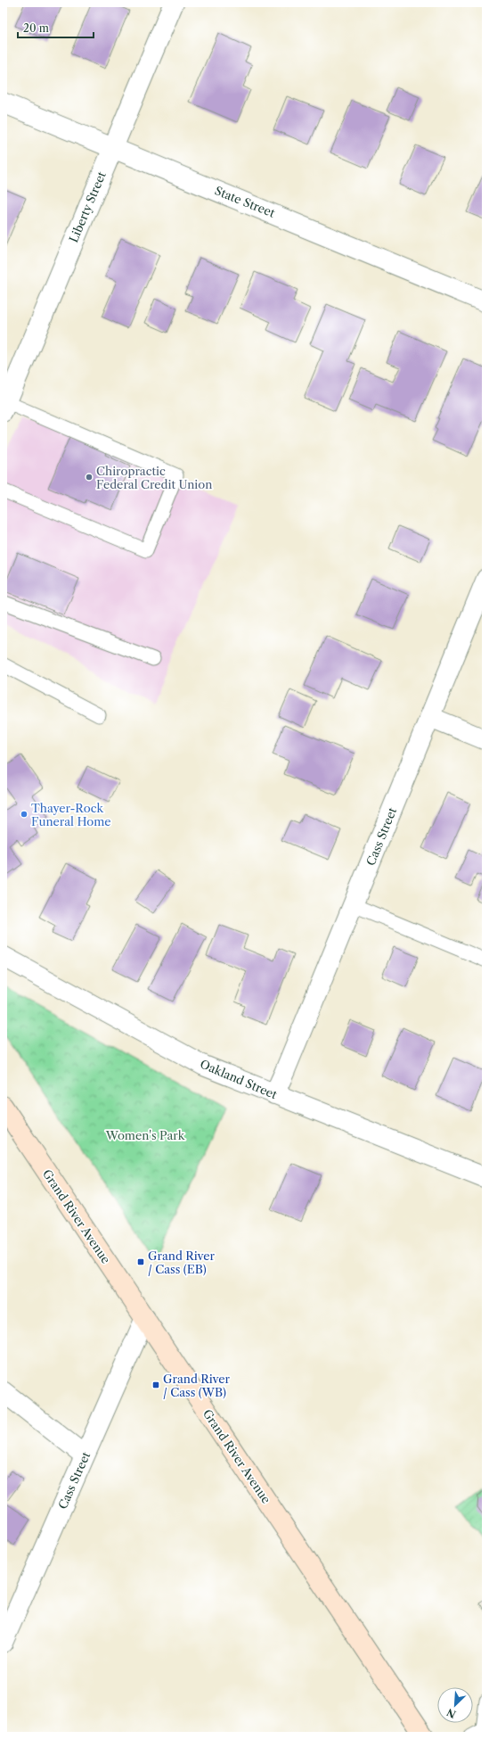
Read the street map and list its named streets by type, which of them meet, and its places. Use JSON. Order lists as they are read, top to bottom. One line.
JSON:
{"streets":{"main road":["Grand River Avenue"],"street":["State Street","Liberty Street","Cass Street","Oakland Street"]},"crossings":[["State Street","Liberty Street"],["Cass Street","Oakland Street"],["Cass Street","Grand River Avenue"]],"parks":["Women's Park"],"places":{"other":["Chiropractic Federal Credit Union","Thayer-Rock Funeral Home"],"transit":["Grand River / Cass (EB)","Grand River / Cass (WB)"]},"scale_bar":"20 m","north":"bottom left"}
